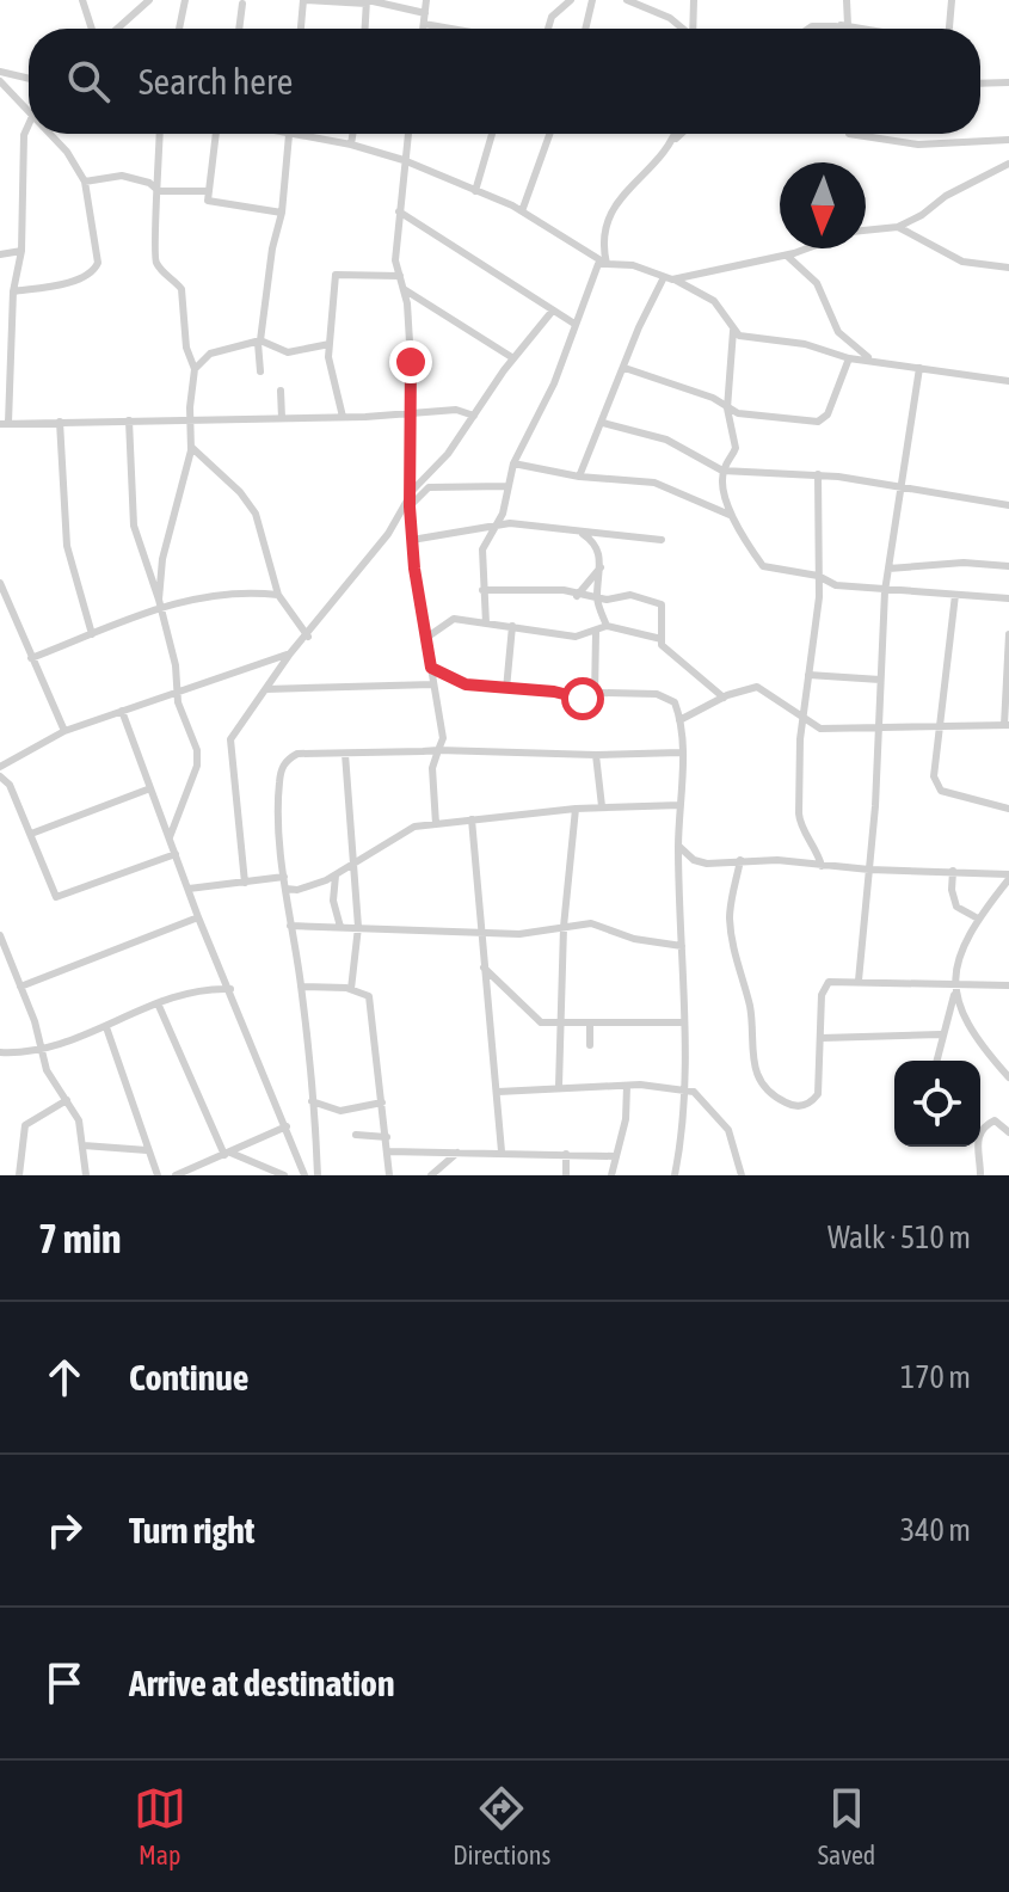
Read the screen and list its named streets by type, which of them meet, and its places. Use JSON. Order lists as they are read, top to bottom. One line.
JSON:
{"north":"bottom","page":{"search":"Search here","heading":["7 min","Walk · 510 m"],"list":[["Continue","170 m"],["Turn right","340 m"],"Arrive at destination"],"nav":["Map","Directions","Saved"]}}
